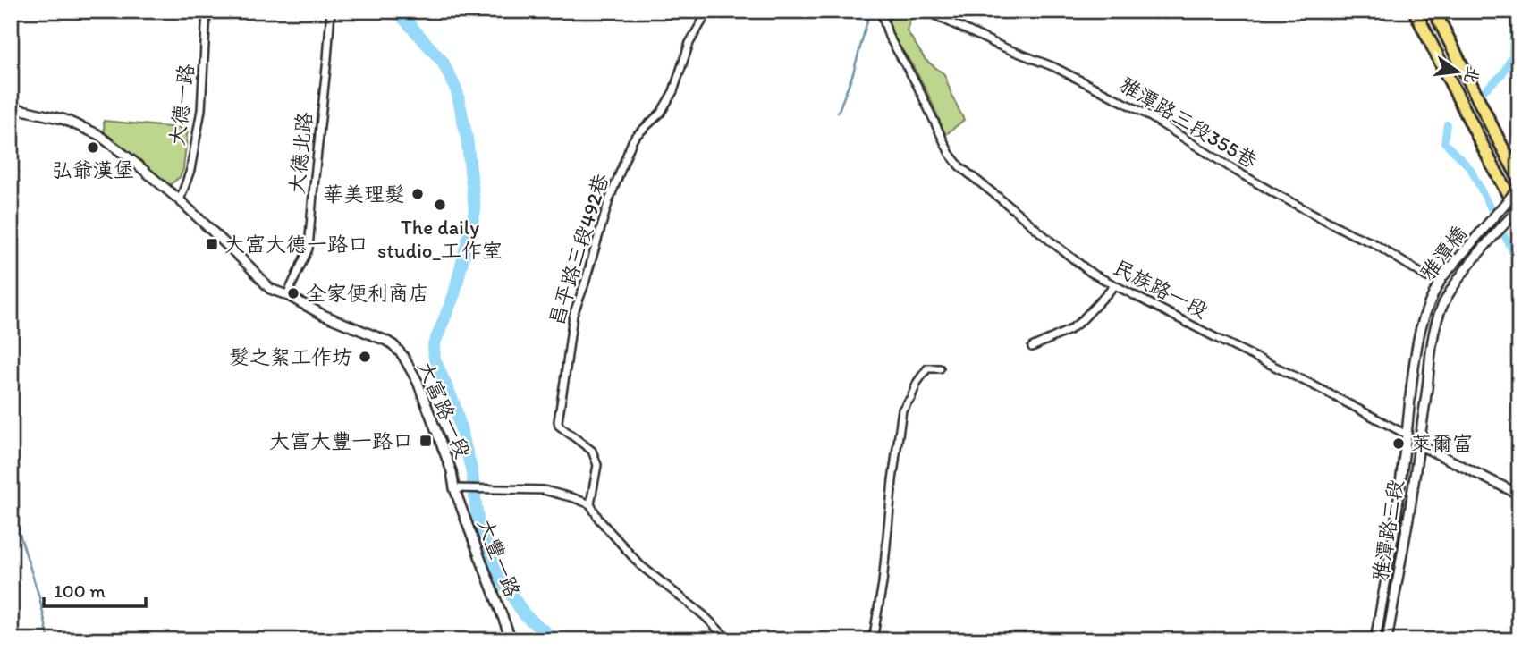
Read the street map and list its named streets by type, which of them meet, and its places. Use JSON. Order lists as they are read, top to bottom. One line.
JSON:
{"streets":{"street":["大德一路","雅潭路三段355巷","大德北路","昌平路三段492巷","雅潭橋","民族路一段","大富路一段","雅潭路三段","大豐一路"]},"crossings":[["大德一路","大富路一段"],["大德北路","大富路一段"],["昌平路三段492巷","大富路一段"],["雅潭橋","雅潭路三段"],["民族路一段","雅潭路三段"],["大富路一段","大豐一路"]],"places":{"other":["弘爺漢堡","華美理髮","The daily studio_工作室","全家便利商店","髮之絮工作坊","萊爾富"],"transit":["大富大德一路口","大富大豐一路口"]},"scale_bar":"100 m","north":"right"}
